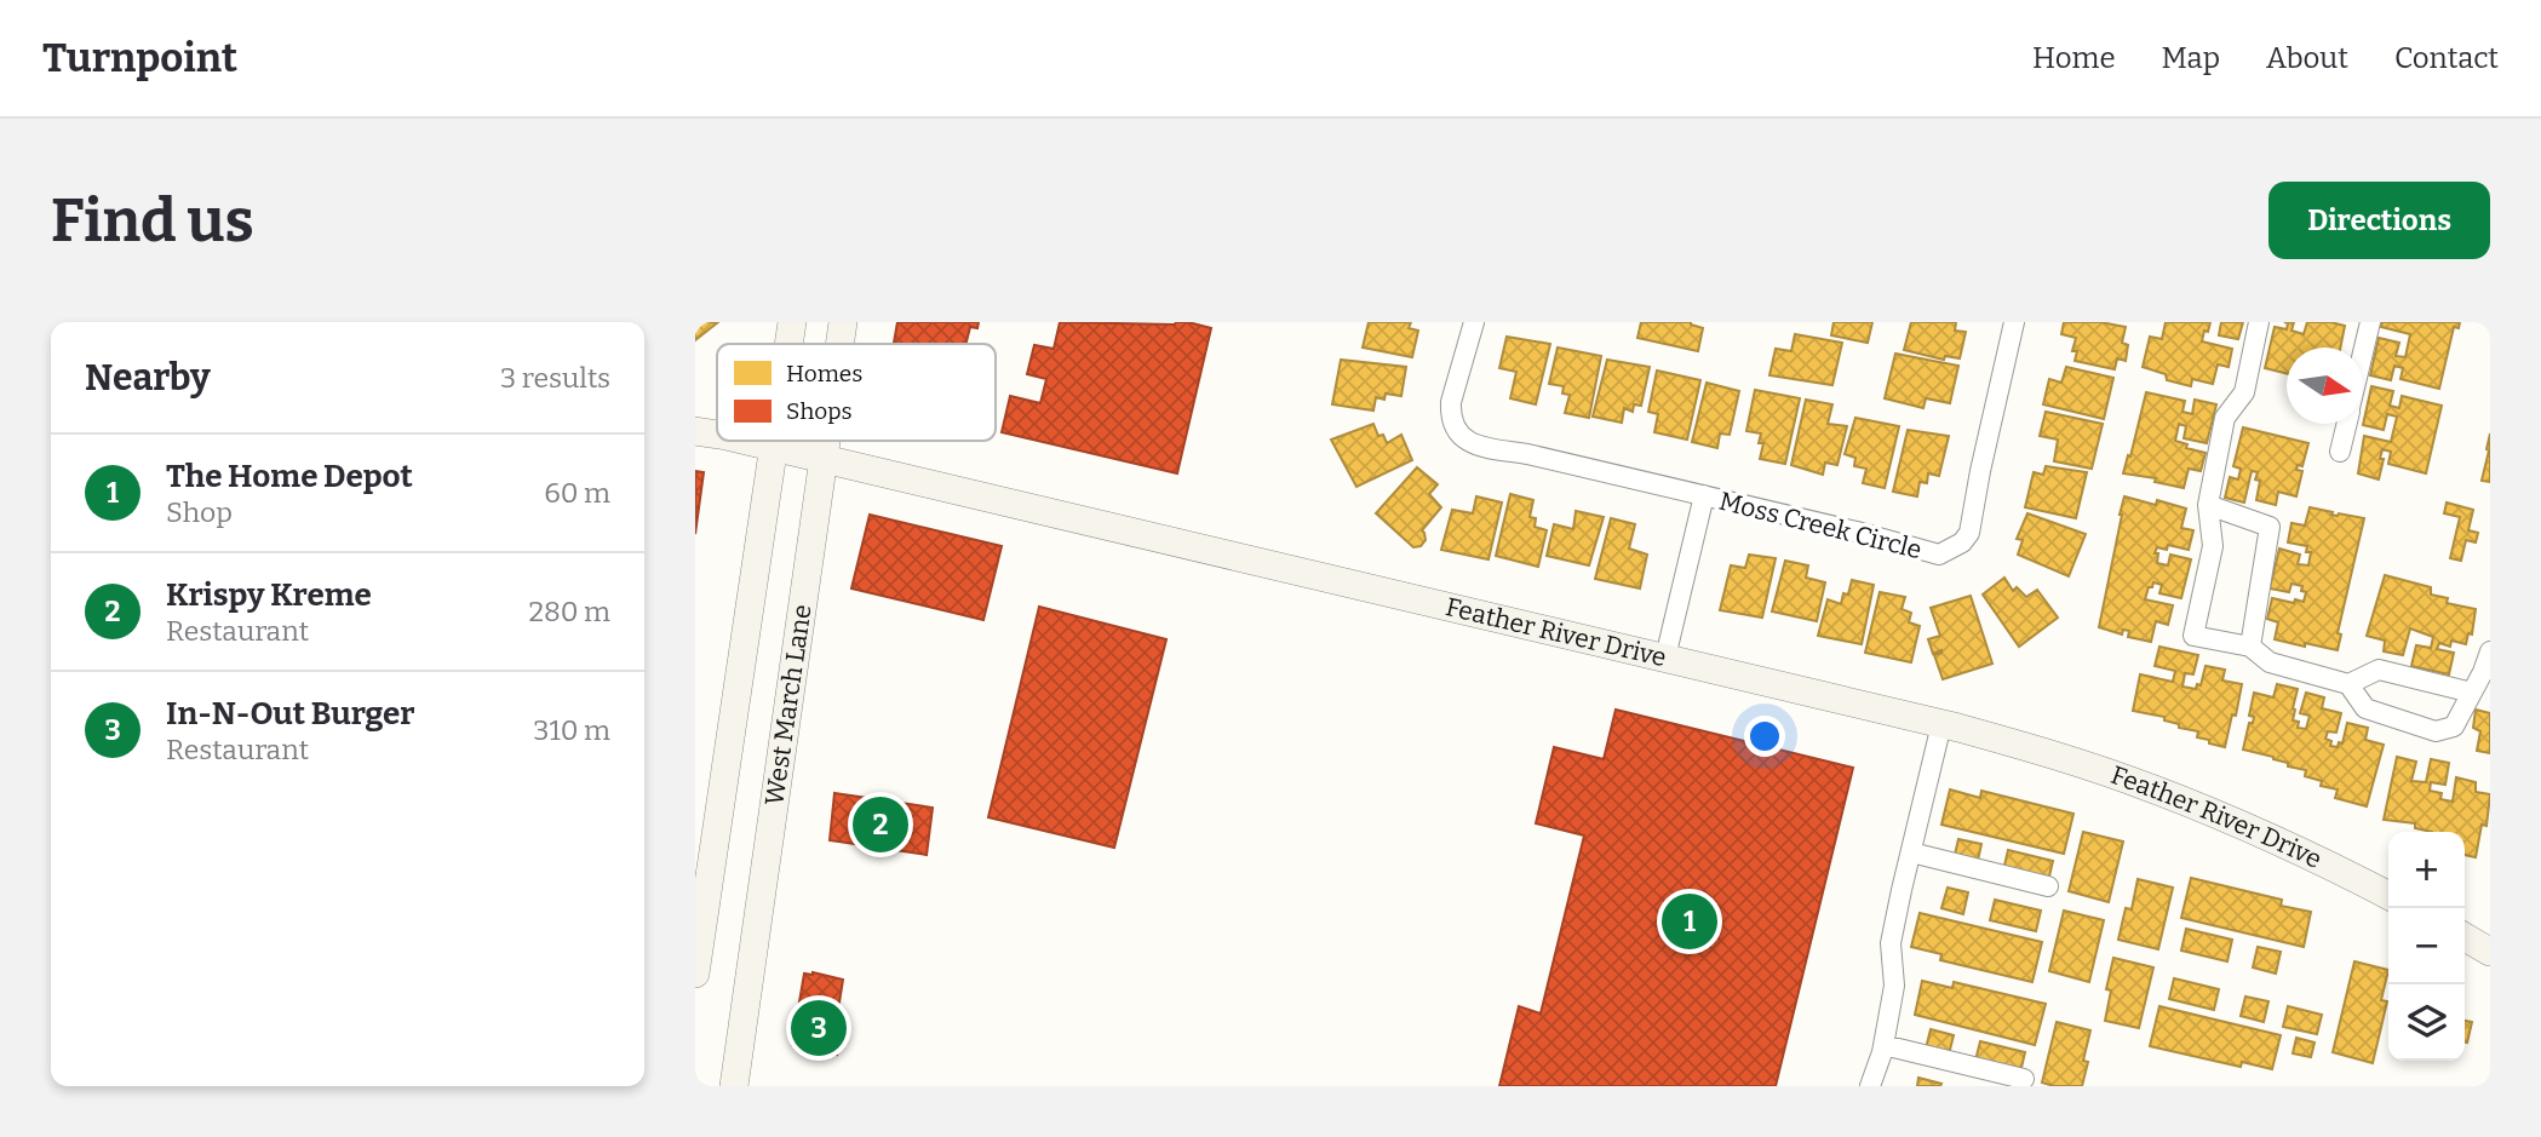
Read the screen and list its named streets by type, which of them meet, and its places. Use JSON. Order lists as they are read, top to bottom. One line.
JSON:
{"streets":{"street":["Moss Creek Circle","Feather River Drive","West March Lane"]},"crossings":[["Moss Creek Circle","Feather River Drive"],["Feather River Drive","West March Lane"]],"legend":["Homes","Shops"],"north":"right","page":{"header":"Turnpoint","nav":["Home","Map","About","Contact"],"buttons":"Directions","title":"Find us","heading":["Nearby","3 results"],"list":[{"mark":"1","name":"The Home Depot","note":"Shop","value":"60 m"},{"mark":"2","name":"Krispy Kreme","note":"Restaurant","value":"280 m"},{"mark":"3","name":"In-N-Out Burger","note":"Restaurant","value":"310 m"}],"pins":["2","1","3"],"map_buttons":["+","−"]}}
